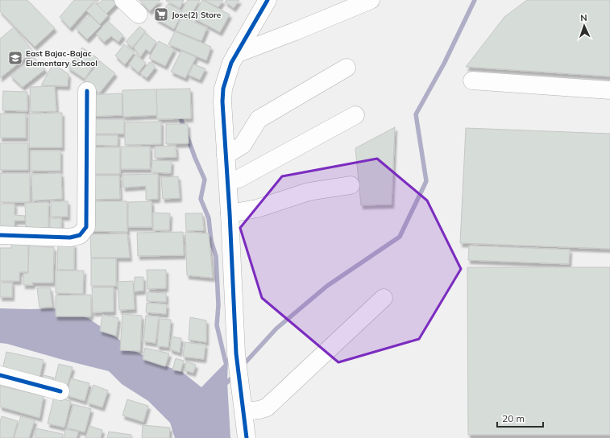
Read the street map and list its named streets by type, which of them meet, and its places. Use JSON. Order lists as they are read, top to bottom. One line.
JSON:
{"places":{"supermarket":["Jose(2) Store"],"school or university":["East Bajac-Bajac Elementary School"]},"scale_bar":"20 m","north":"top"}
